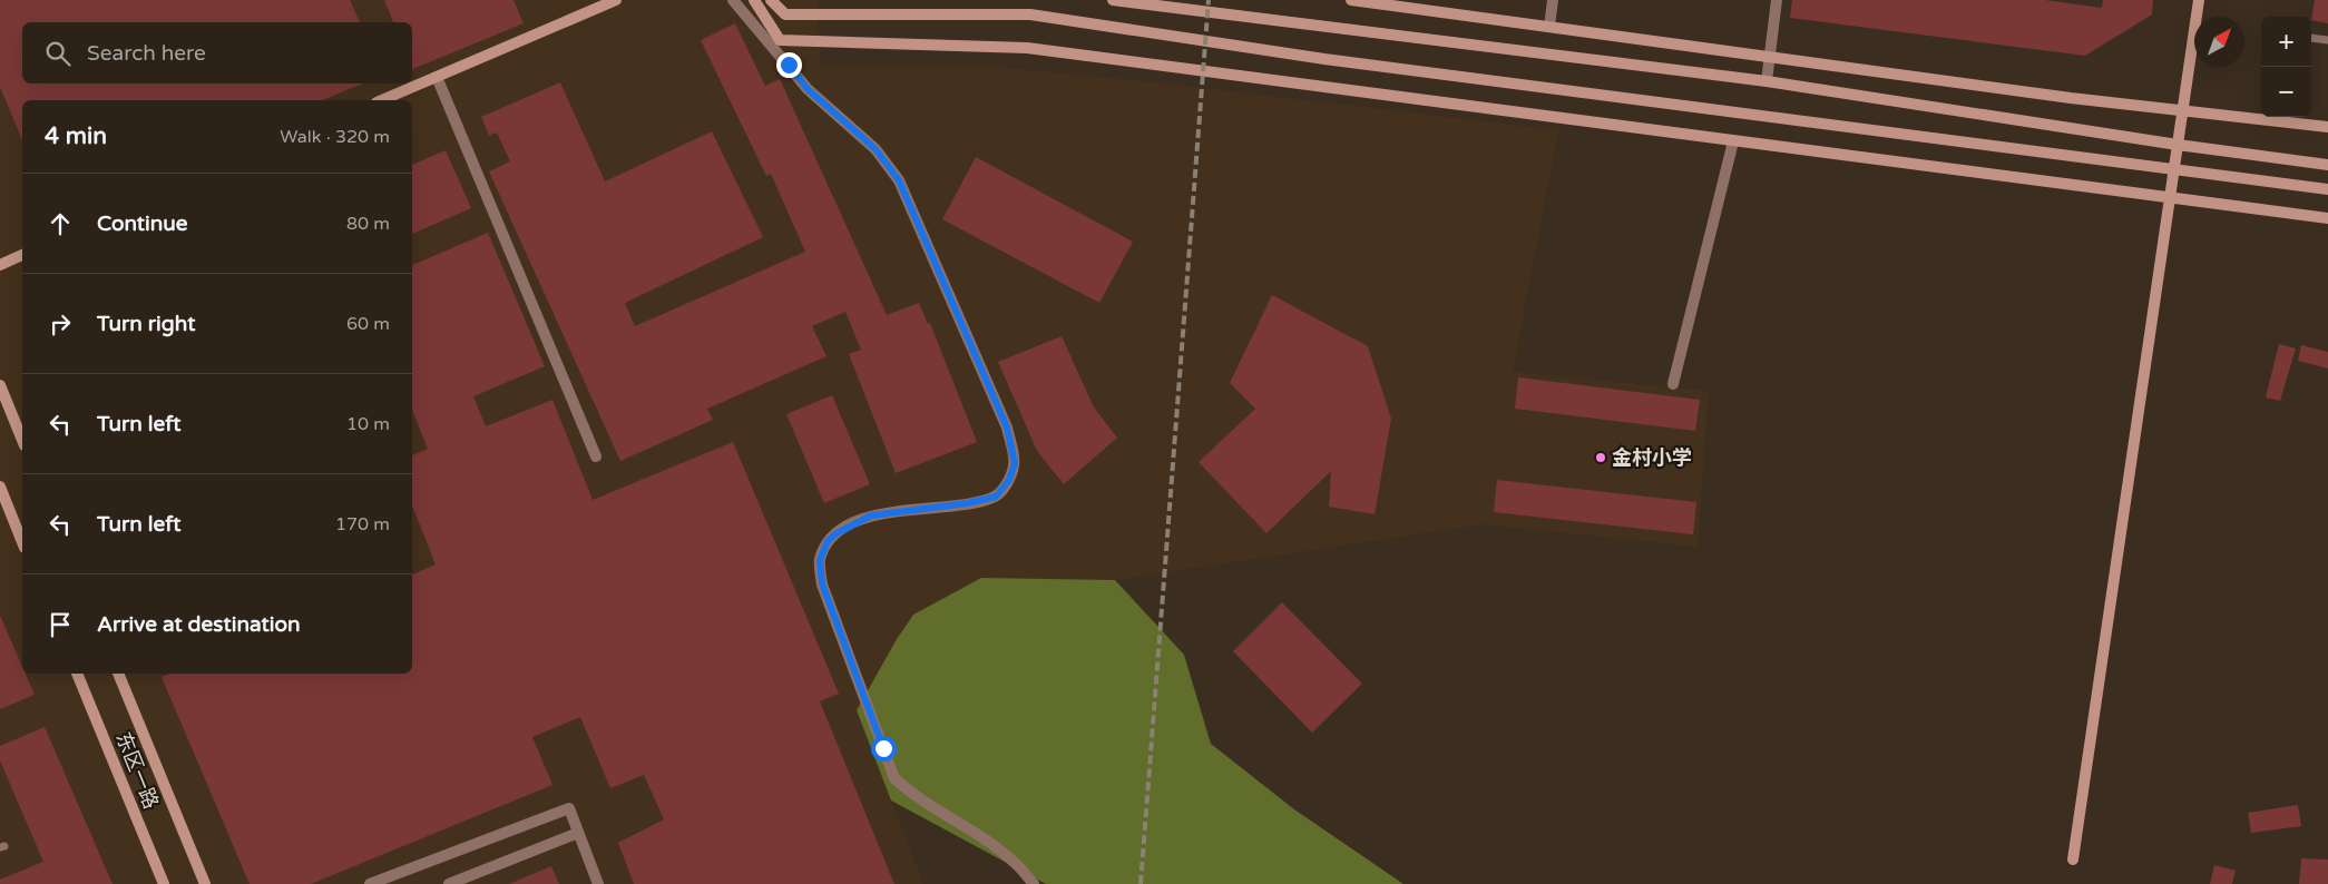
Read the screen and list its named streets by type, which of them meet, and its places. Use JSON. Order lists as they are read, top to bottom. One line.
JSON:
{"streets":{"street":["东区一路"]},"places":["金村小学"],"north":"top right","page":{"map_buttons":["+","−"],"search":"Search here","heading":["4 min","Walk · 320 m"],"list":[["Continue","80 m"],["Turn right","60 m"],["Turn left","10 m"],["Turn left","170 m"],"Arrive at destination"]}}
